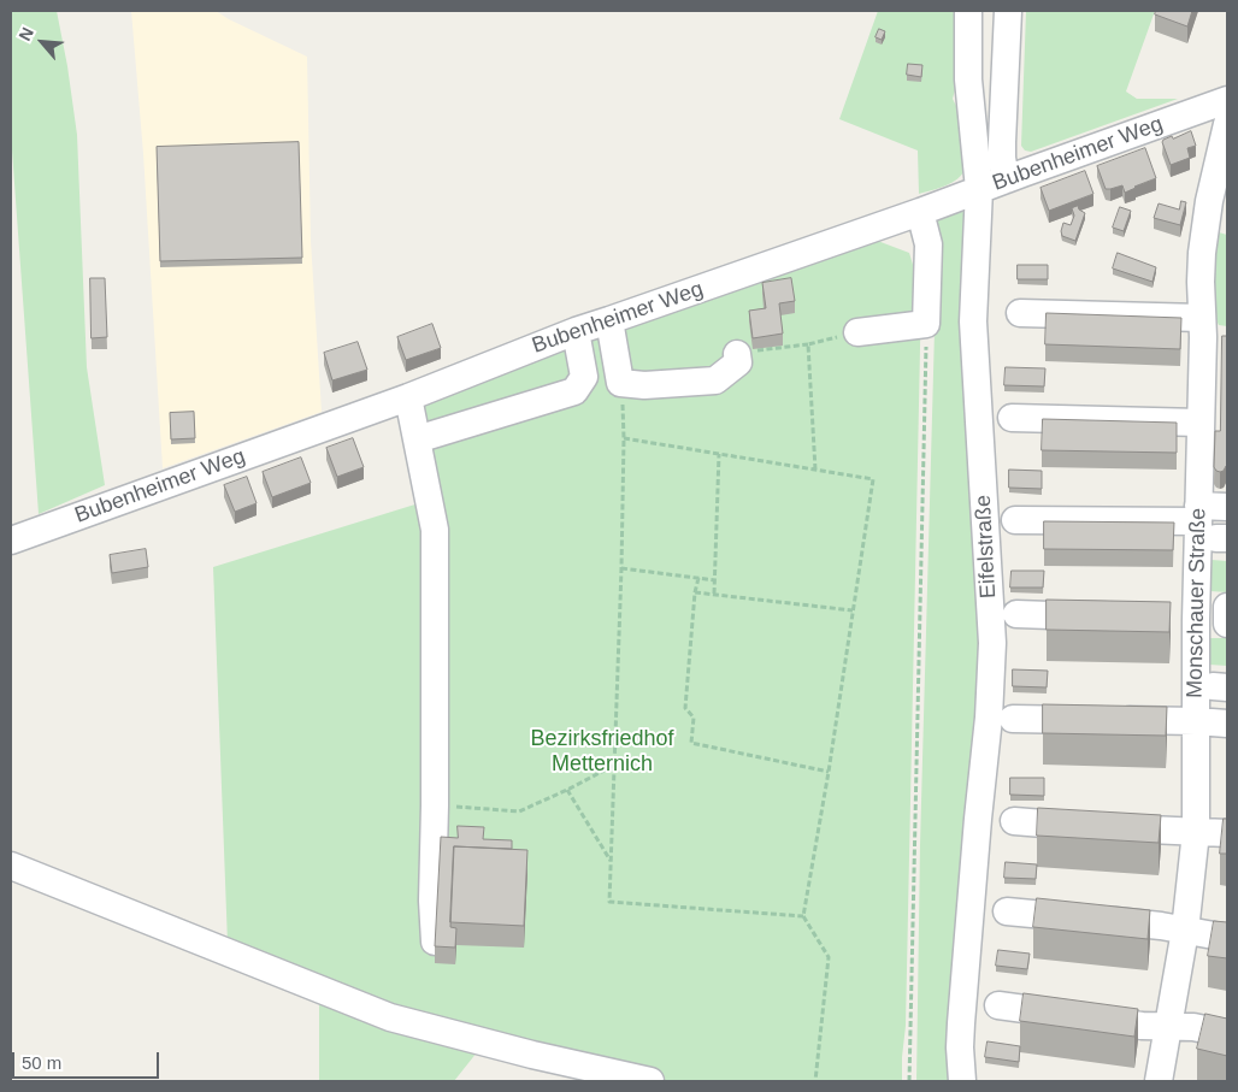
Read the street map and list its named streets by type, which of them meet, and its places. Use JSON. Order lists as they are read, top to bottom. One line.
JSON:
{"streets":{"street":["Bubenheimer Weg","Eifelstraße","Monschauer Straße"]},"crossings":[["Bubenheimer Weg","Eifelstraße"]],"parks":["Bezirksfriedhof Metternich"],"scale_bar":"50 m","north":"top left"}
